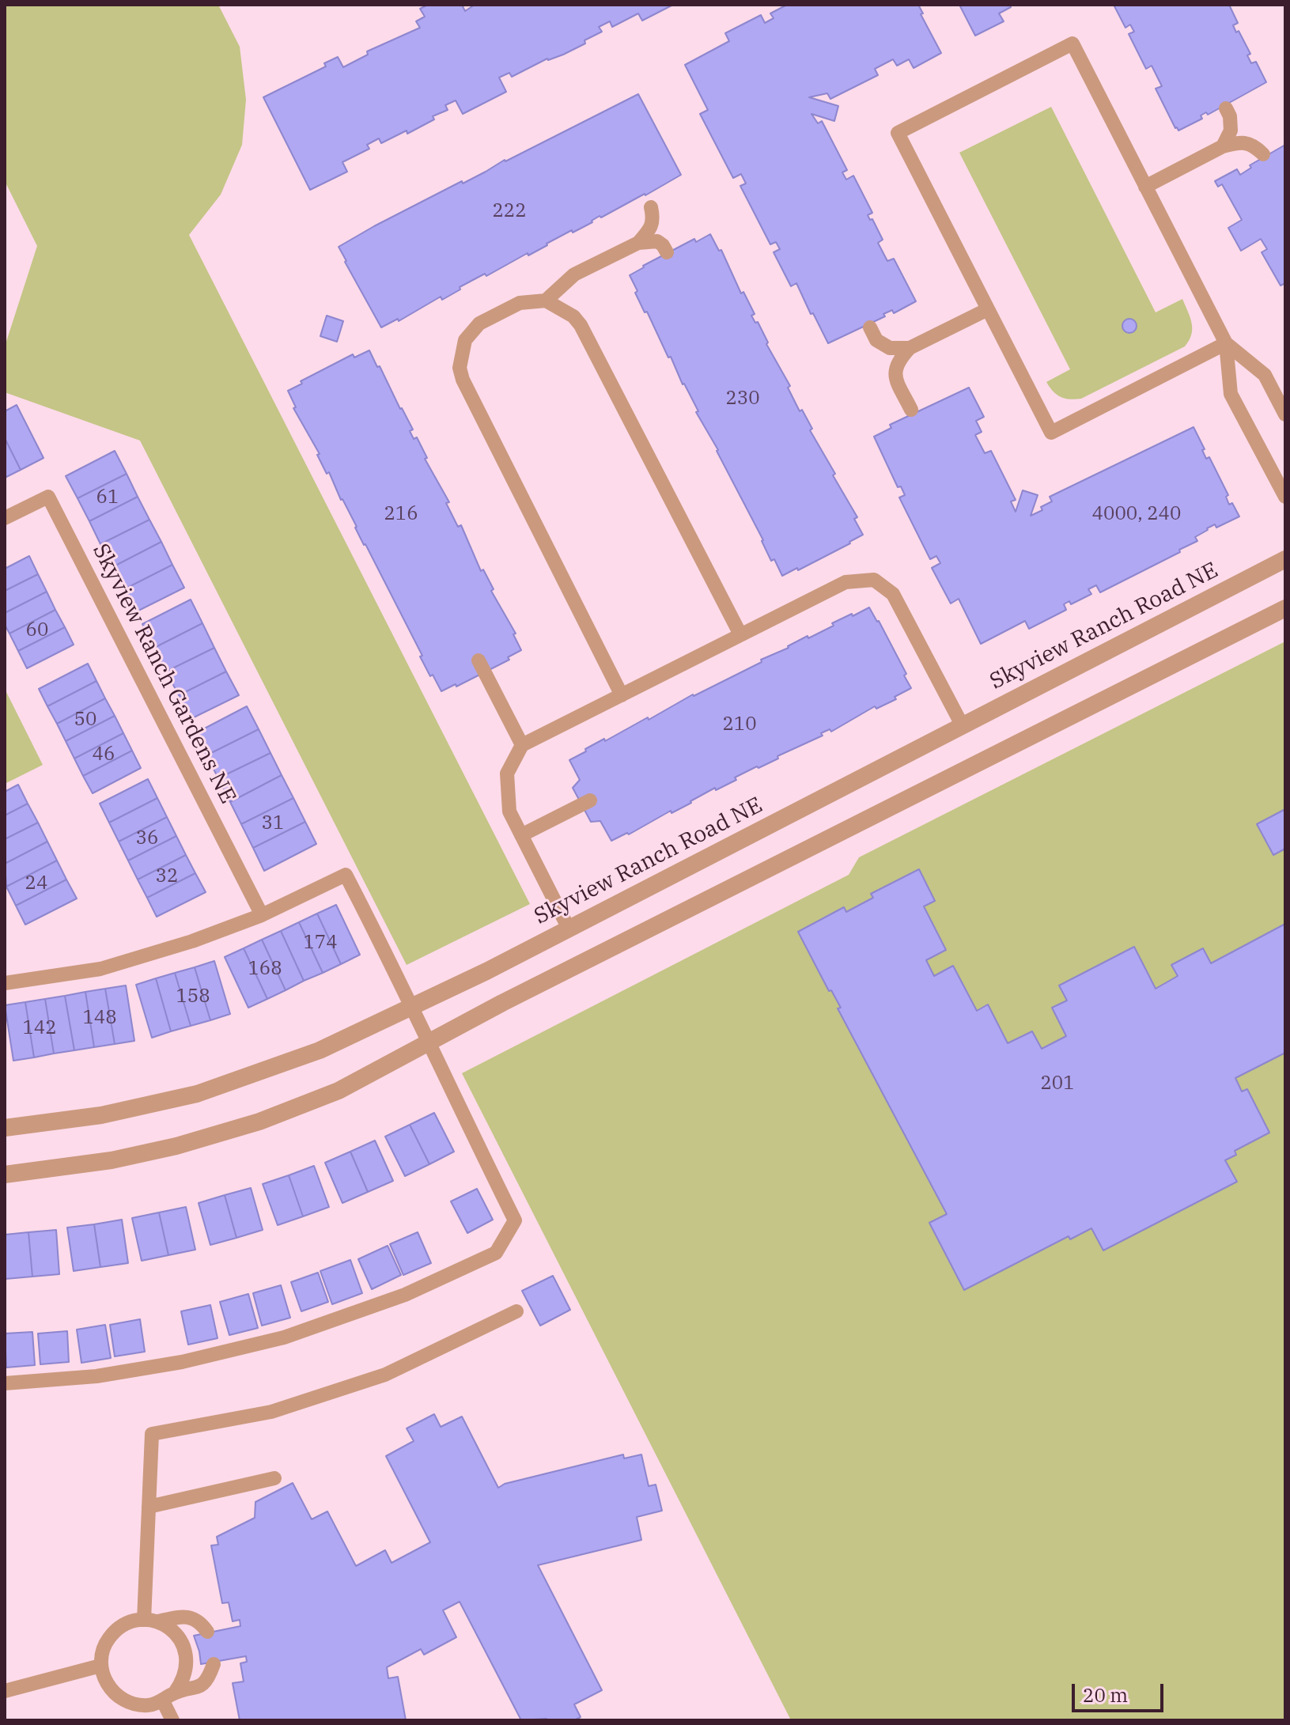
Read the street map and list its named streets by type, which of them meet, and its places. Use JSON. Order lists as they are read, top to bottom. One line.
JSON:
{"streets":{"street":["Skyview Ranch Road NE"],"lane":["Skyview Ranch Gardens NE"]},"house_numbers":["222","230","61","216","4000, 240","60","50","210","46","31","36","32","24","174","168","158","148","142","201"],"scale_bar":"20 m"}
